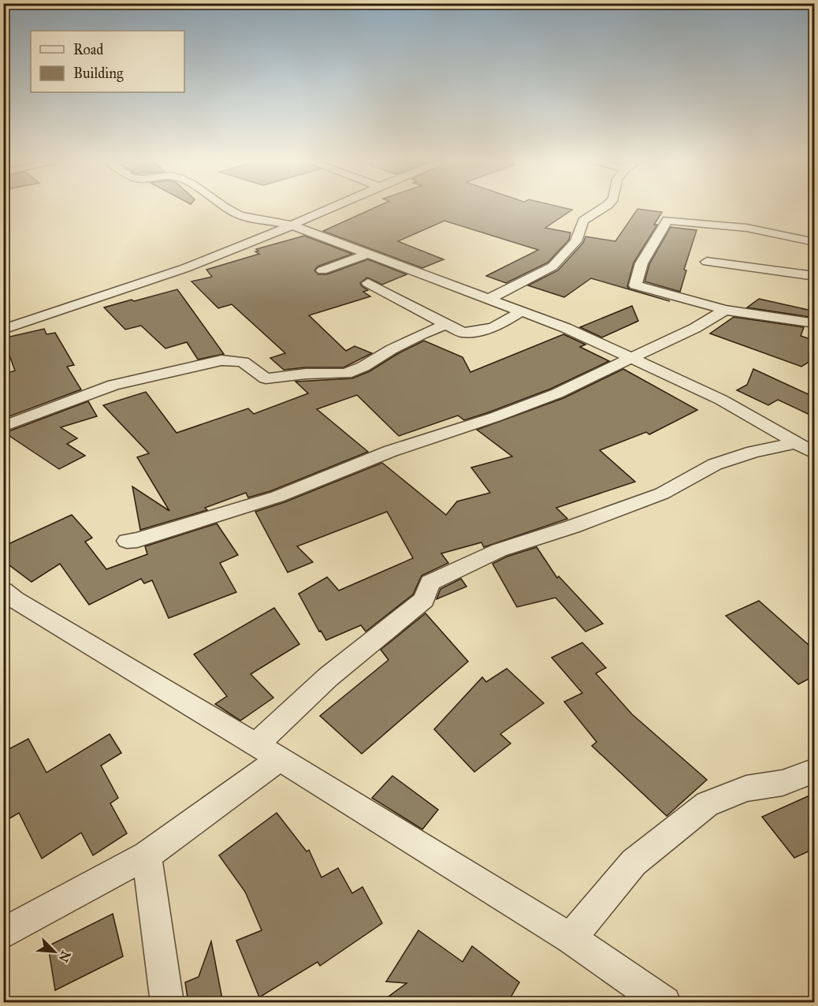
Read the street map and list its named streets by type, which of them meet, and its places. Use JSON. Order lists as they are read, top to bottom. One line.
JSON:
{"legend":["Road","Building"],"north":"bottom right"}
